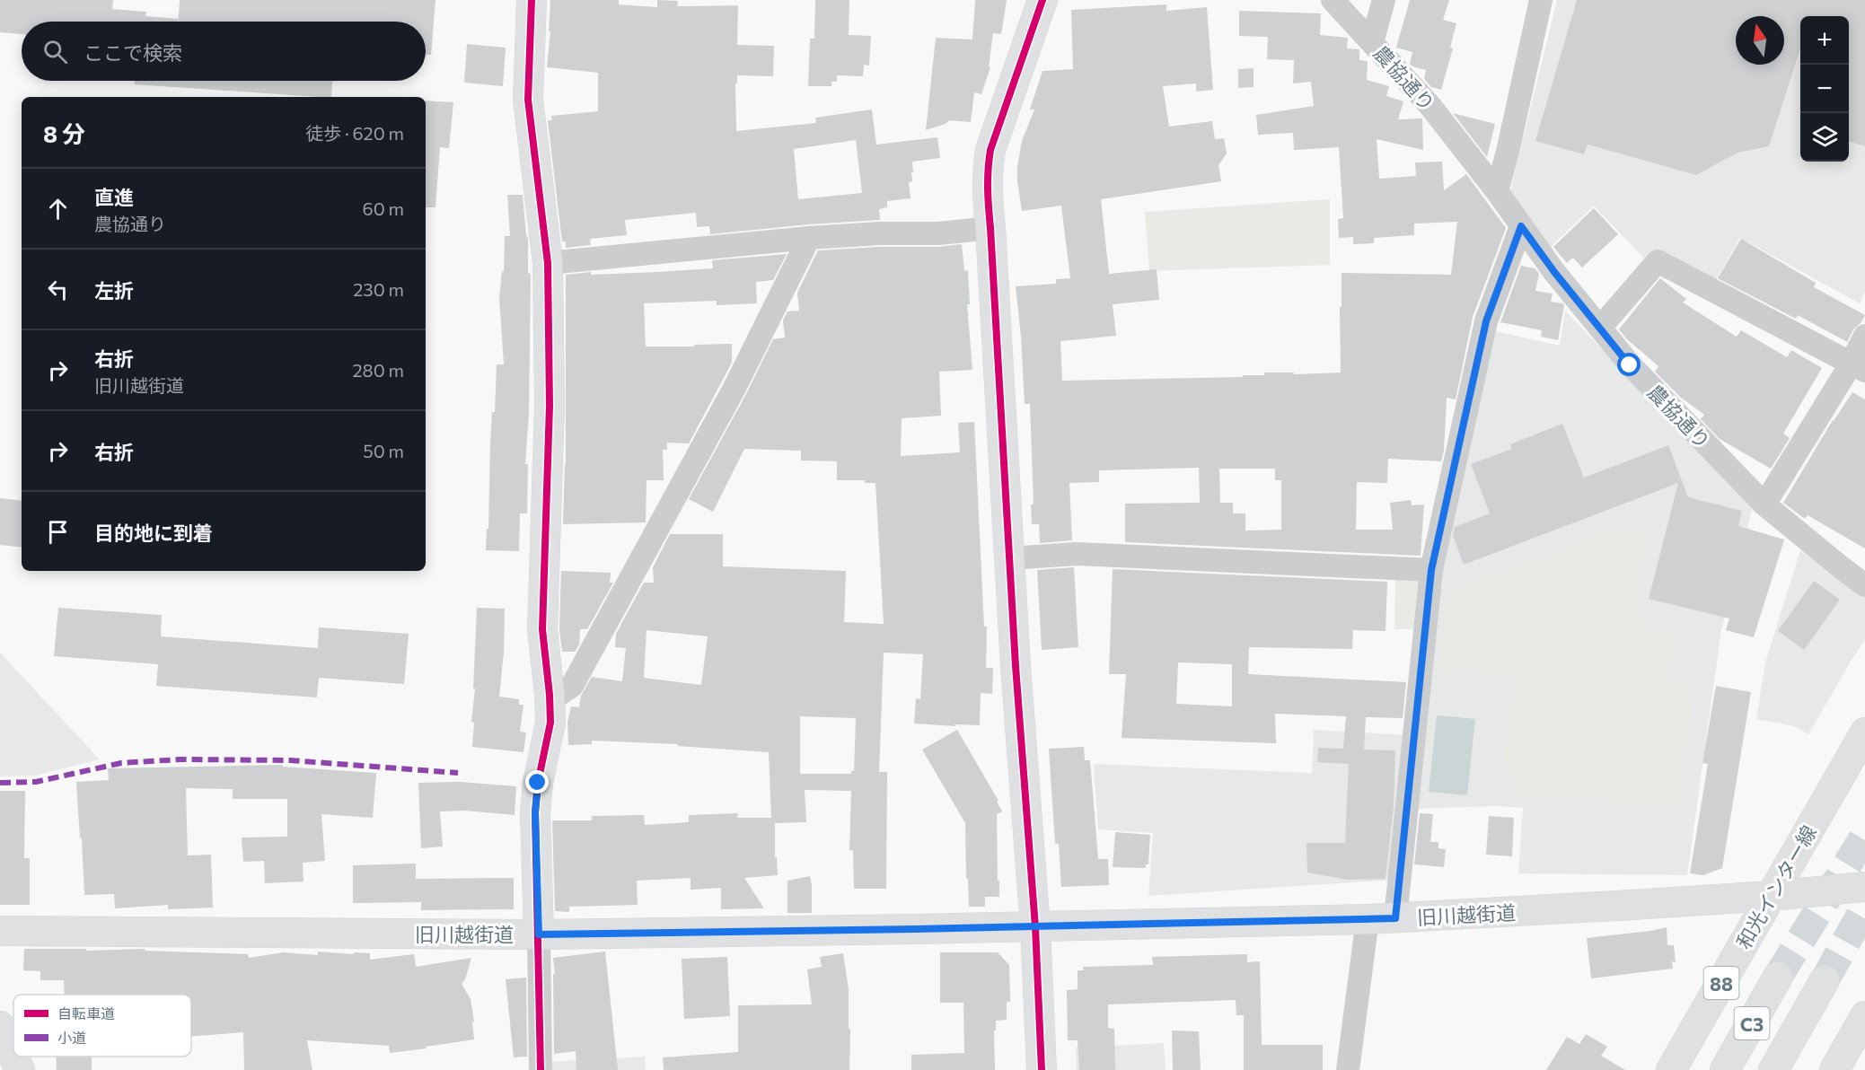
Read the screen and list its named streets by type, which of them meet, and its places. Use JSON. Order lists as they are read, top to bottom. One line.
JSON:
{"streets":{"main road":["和光インター線","旧川越街道","88","C3"],"street":["農協通り"]},"crossings":[["和光インター線","旧川越街道"]],"legend":["自転車道","小道"],"north":"top","page":{"map_buttons":["+","−"],"search":"ここで検索","heading":["8 分","徒歩 · 620 m"],"list":[["直進","農協通り","60 m"],["左折","230 m"],["右折","旧川越街道","280 m"],["右折","50 m"],"目的地に到着"]}}
